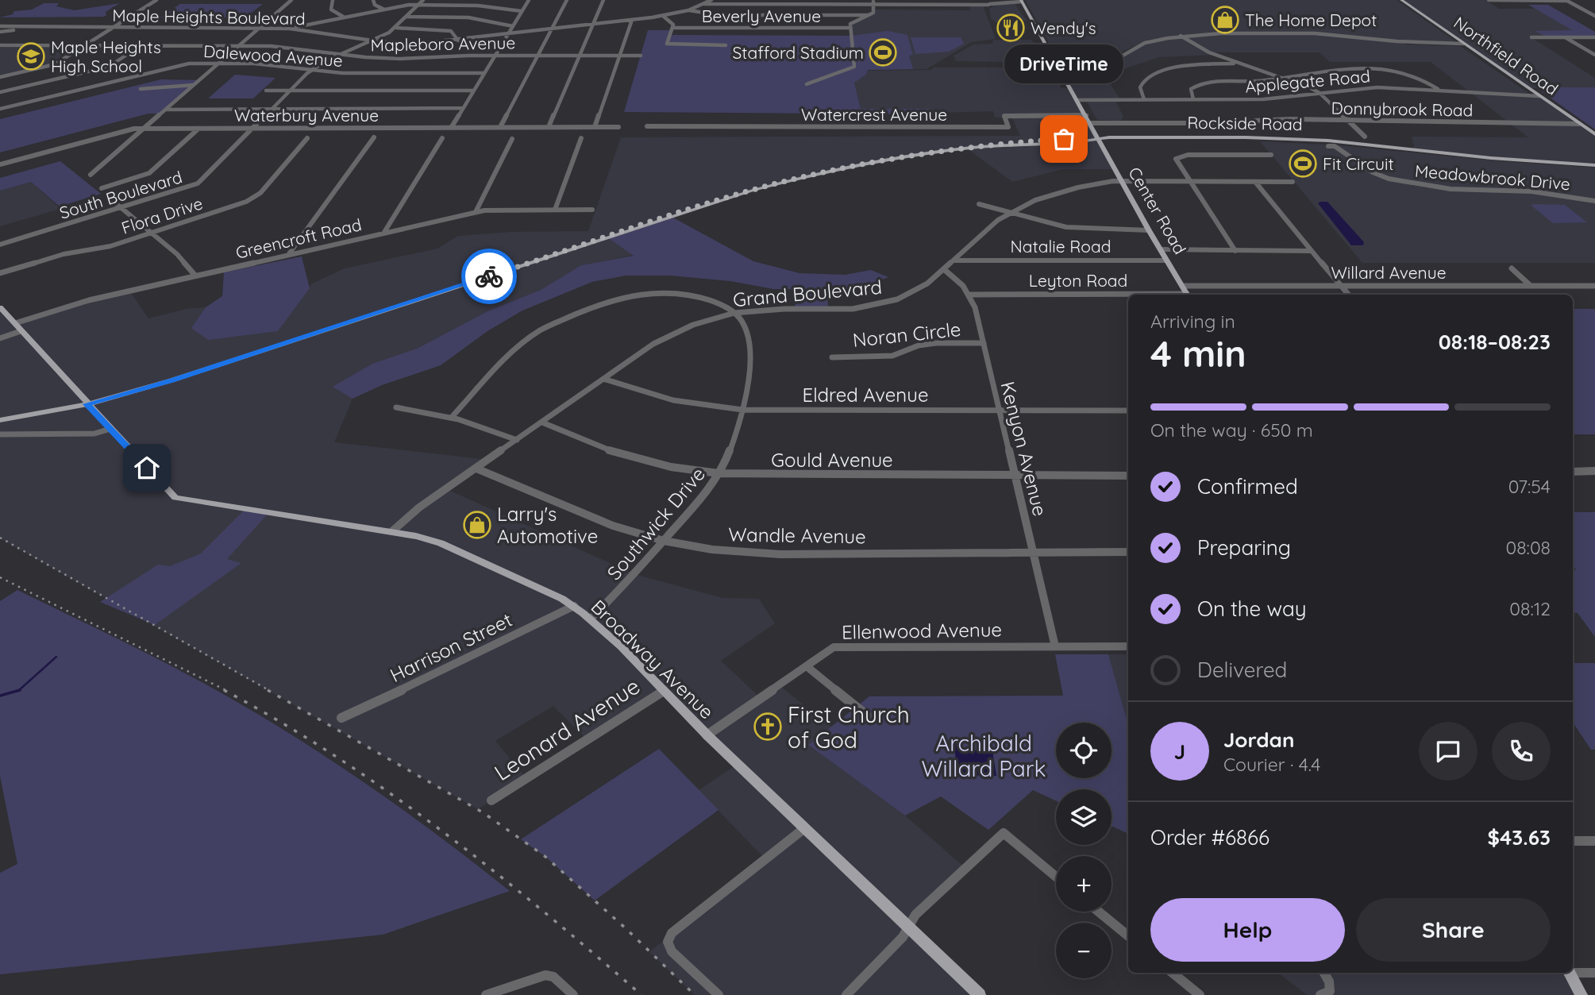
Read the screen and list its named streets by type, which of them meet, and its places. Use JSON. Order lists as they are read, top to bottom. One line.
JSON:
{"streets":{"main road":["Northfield Road","Rockside Road","Center Road","Broadway Avenue"],"street":["Beverly Avenue","Maple Heights Boulevard","Mapleboro Avenue","Dalewood Avenue","Applegate Road","Donnybrook Road","Watercrest Avenue","Waterbury Avenue","Meadowbrook Drive","South Boulevard","Flora Drive","Greencroft Road","Natalie Road","Willard Avenue","Leyton Road","Grand Boulevard","Noran Circle","Eldred Avenue","Kenyon Avenue","Gould Avenue","Southwick Drive","Wandle Avenue","Ellenwood Avenue","Harrison Street","Leonard Avenue"]},"crossings":[["Maple Heights Boulevard","South Boulevard"],["Mapleboro Avenue","South Boulevard"],["Dalewood Avenue","South Boulevard"],["Northfield Road","Applegate Road"],["Northfield Road","Donnybrook Road"],["Applegate Road","Center Road"],["Donnybrook Road","Center Road"],["Watercrest Avenue","Center Road"],["Waterbury Avenue","South Boulevard"],["Rockside Road","Meadowbrook Drive"],["Rockside Road","Center Road"],["Rockside Road","Broadway Avenue"],["Center Road","Natalie Road"],["Center Road","Willard Avenue"],["Center Road","Grand Boulevard"],["Greencroft Road","Broadway Avenue"],["Natalie Road","Grand Boulevard"],["Leyton Road","Kenyon Avenue"],["Grand Boulevard","Eldred Avenue"],["Grand Boulevard","Kenyon Avenue"],["Grand Boulevard","Gould Avenue"],["Grand Boulevard","Southwick Drive"],["Grand Boulevard","Wandle Avenue"],["Grand Boulevard","Broadway Avenue"],["Noran Circle","Kenyon Avenue"],["Eldred Avenue","Kenyon Avenue"],["Eldred Avenue","Southwick Drive"],["Kenyon Avenue","Gould Avenue"],["Kenyon Avenue","Wandle Avenue"],["Kenyon Avenue","Ellenwood Avenue"],["Gould Avenue","Southwick Drive"],["Southwick Drive","Wandle Avenue"],["Southwick Drive","Broadway Avenue"],["Ellenwood Avenue","Broadway Avenue"],["Harrison Street","Broadway Avenue"],["Broadway Avenue","Leonard Avenue"]],"parks":["Archibald Willard Park"],"places":{"shop":["The Home Depot","Larry's Automotive"],"restaurant":["Wendy's"],"sports":["Stafford Stadium","Fit Circuit"],"school or university":["Maple Heights High School"],"other":["DriveTime"],"church":["First Church of God"]},"page":{"bubble":"DriveTime","heading":["4 min","Arriving in","08:18–08:23"],"panel":["Jordan","Courier · 4.4","Order #6866","$43.63"],"bar":"On the way · 650 m","list":[["Confirmed","07:54"],["Preparing","08:08"],["On the way","08:12"],"Delivered"],"round":"J","map_buttons":["+","−"],"buttons":["Help","Share"]}}
